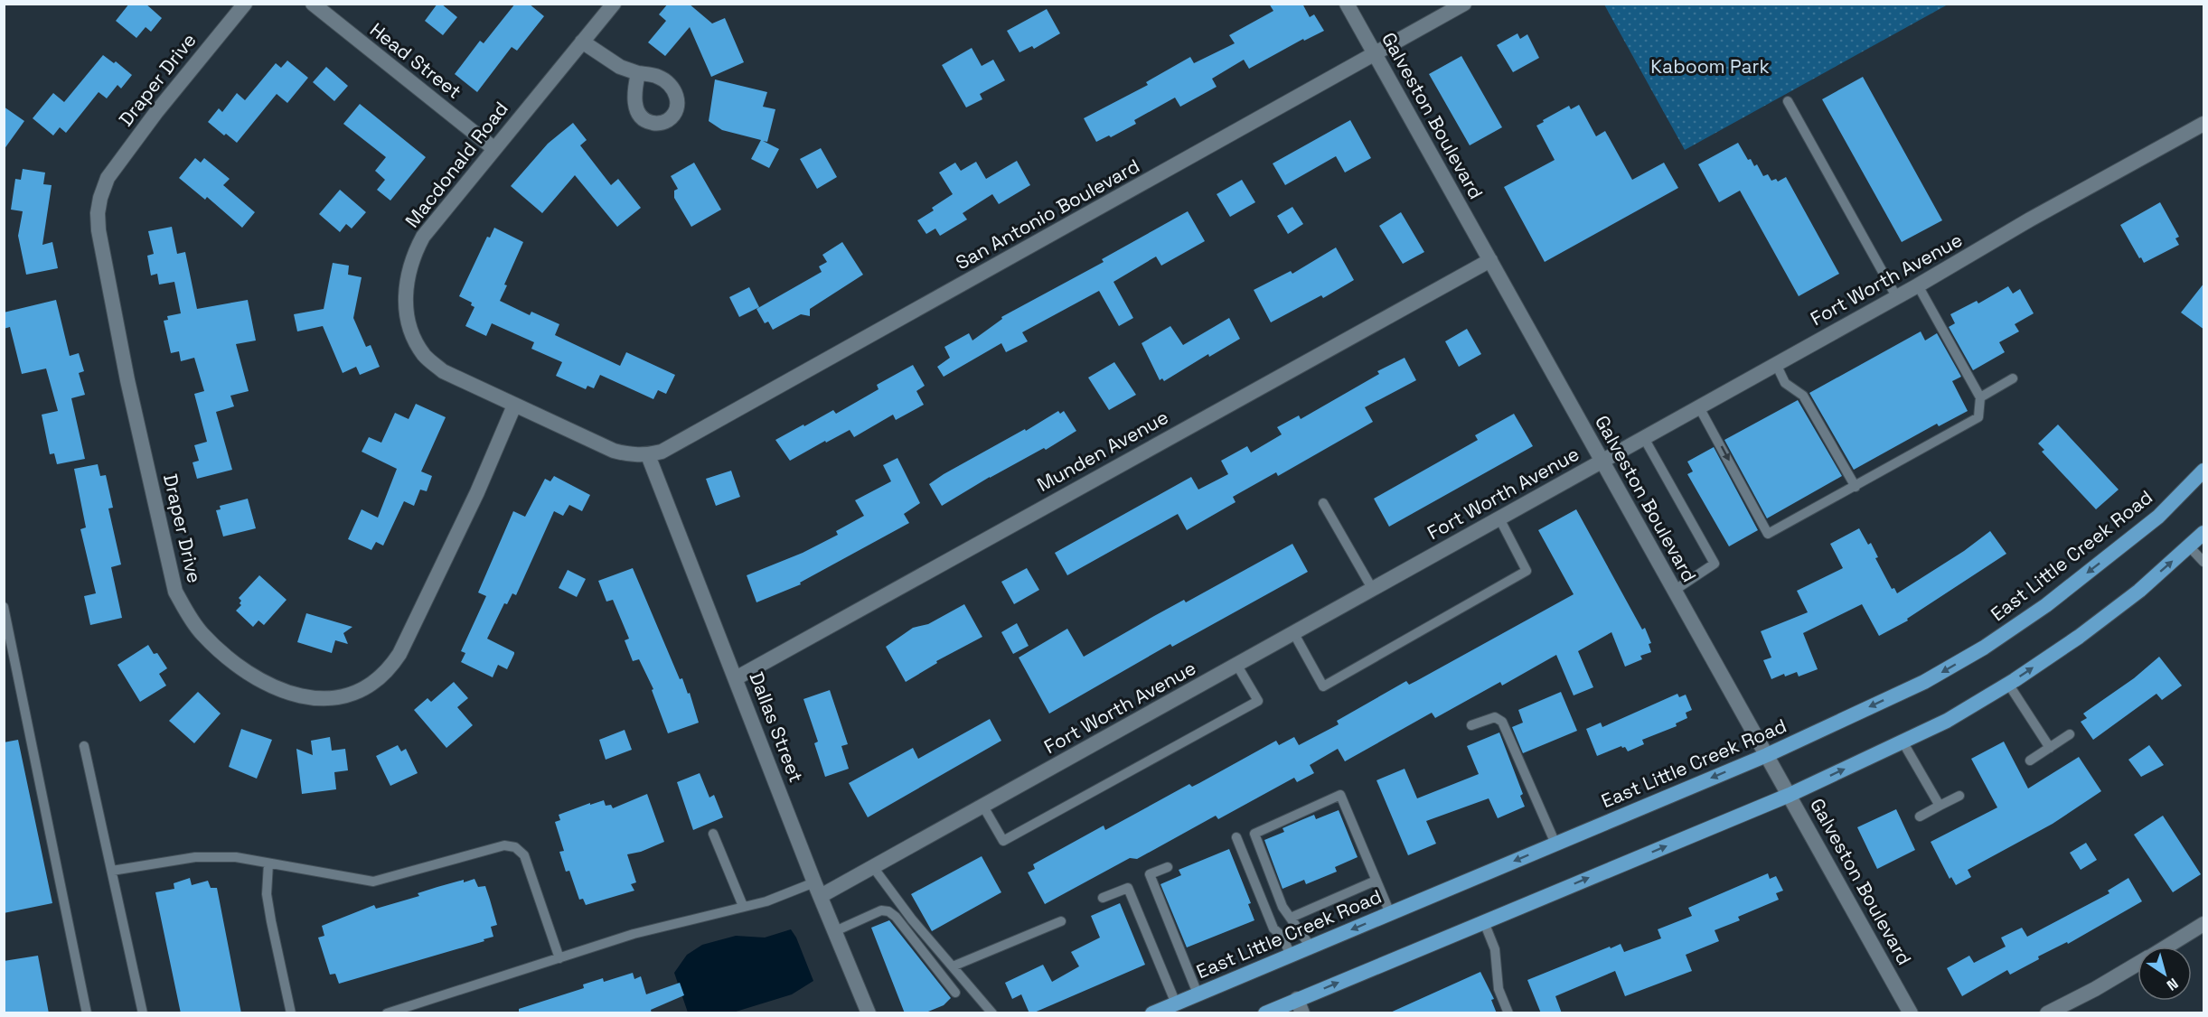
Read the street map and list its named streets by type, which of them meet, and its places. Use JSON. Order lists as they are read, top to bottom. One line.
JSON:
{"streets":{"main road":["East Little Creek Road"],"street":["Head Street","Draper Drive","Galveston Boulevard","Macdonald Road","San Antonio Boulevard","Fort Worth Avenue","Munden Avenue","Dallas Street"]},"crossings":[["Head Street","Macdonald Road"],["Draper Drive","Macdonald Road"],["Galveston Boulevard","San Antonio Boulevard"],["Galveston Boulevard","Fort Worth Avenue"],["Galveston Boulevard","Munden Avenue"],["Galveston Boulevard","East Little Creek Road"],["Macdonald Road","San Antonio Boulevard"],["Macdonald Road","Dallas Street"],["San Antonio Boulevard","Dallas Street"],["Fort Worth Avenue","Dallas Street"],["Munden Avenue","Dallas Street"]],"parks":["Kaboom Park"],"north":"bottom right"}
